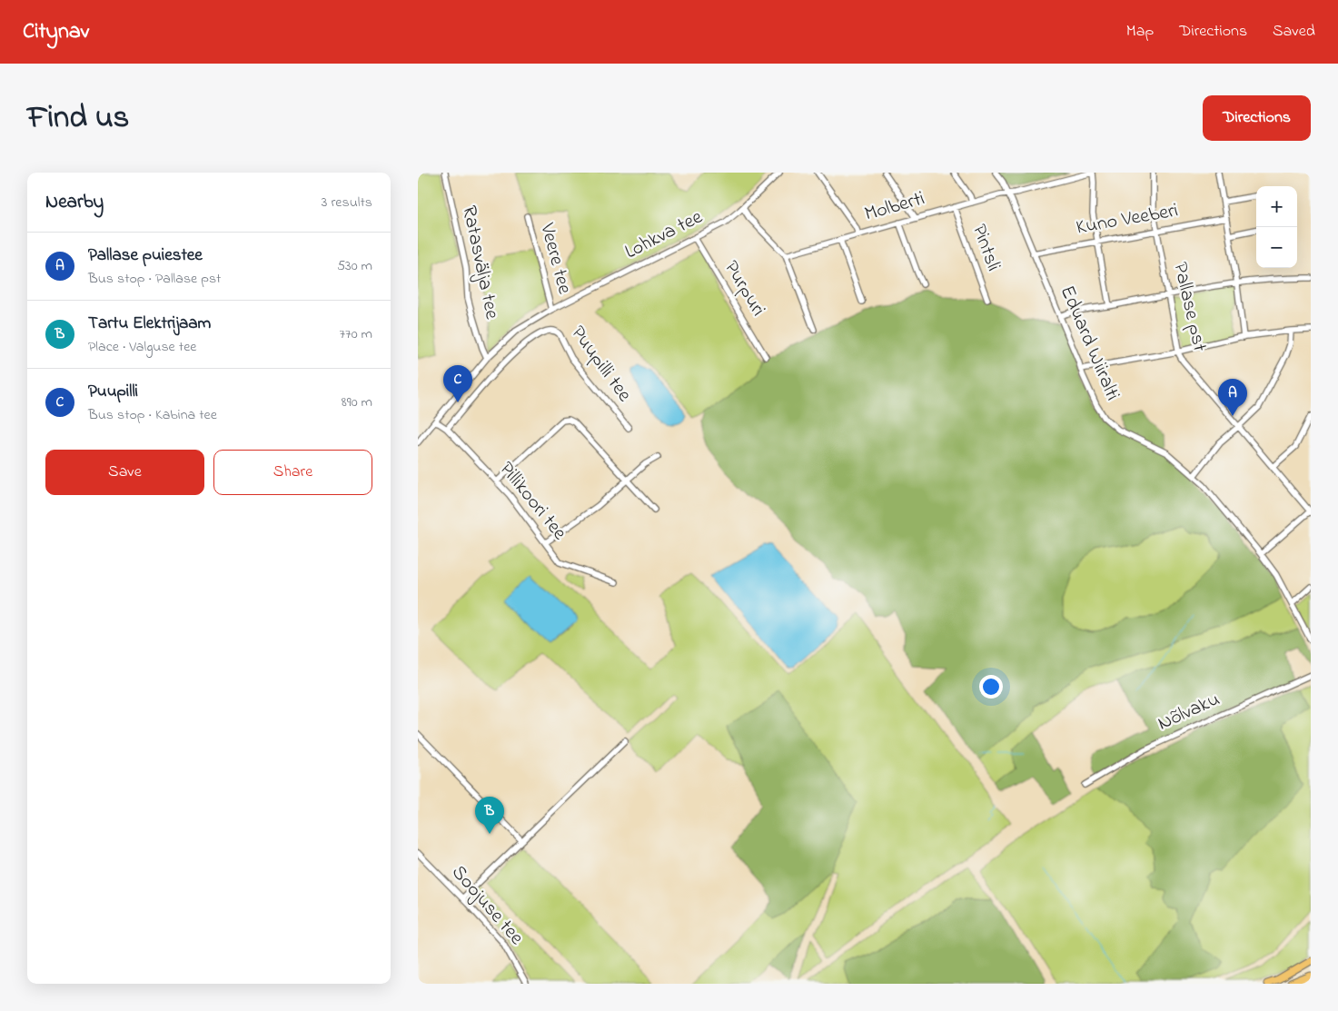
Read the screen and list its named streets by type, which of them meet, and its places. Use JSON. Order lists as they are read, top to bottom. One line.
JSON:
{"streets":{"street":["Molberti","Kuno Veeberi","Lohkva tee","Pintsli","Veere tee","Ratasvälja tee","Purpuri","Pallase pst","Eduard Wiiralti","Puupilli tee","Pillikoori tee","Nõlvaku","Soojuse tee"]},"crossings":[["Molberti","Pintsli"],["Molberti","Eduard Wiiralti"],["Kuno Veeberi","Pallase pst"],["Kuno Veeberi","Eduard Wiiralti"],["Lohkva tee","Veere tee"],["Lohkva tee","Ratasvälja tee"],["Lohkva tee","Purpuri"],["Lohkva tee","Pillikoori tee"],["Puupilli tee","Pillikoori tee"]],"page":{"header":"Citynav","nav":["Map","Directions","Saved"],"title":"Find us","buttons":["Directions",["Save","Share"]],"heading":["Nearby","3 results"],"map_buttons":["+","−"],"list":[{"mark":"A","name":"Pallase puiestee","note":"Bus stop · Pallase pst","value":"530 m"},{"mark":"B","name":"Tartu Elektrijaam","note":"Place · Valguse tee","value":"770 m"},{"mark":"C","name":"Puupilli","note":"Bus stop · Kabina tee","value":"890 m"}],"pins":["C","A","B"]}}
